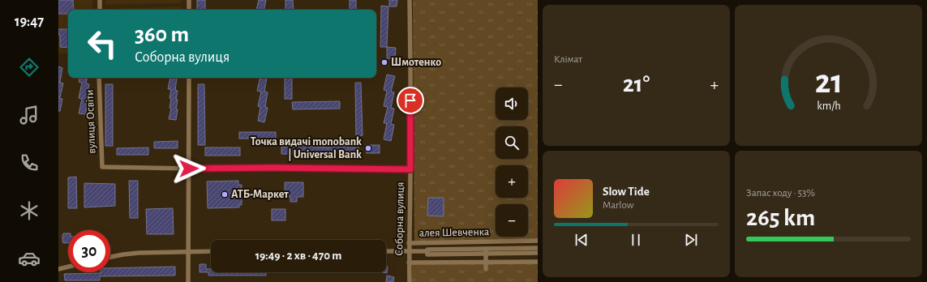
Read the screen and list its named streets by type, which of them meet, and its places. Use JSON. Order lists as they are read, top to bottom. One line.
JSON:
{"streets":{"street":["вулиця Освіти","Соборна вулиця","алея Шевченка"]},"crossings":[["Соборна вулиця","алея Шевченка"]],"places":["Шмотенко","Точка видачі monobank | Universal Bank","АТБ-Маркет"],"page":{"tabs":"19:47","tile":["Клімат",["Запас ходу · 53%","265 km"]],"turn":["360 m","Соборна вулиця"],"heat":["−","21°","+"],"map_buttons":["+","−"],"song":["Slow Tide","Marlow"],"limit":"30","trip":"19:49 · 2 хв · 470 m","gauge":["21","km/h"]}}
